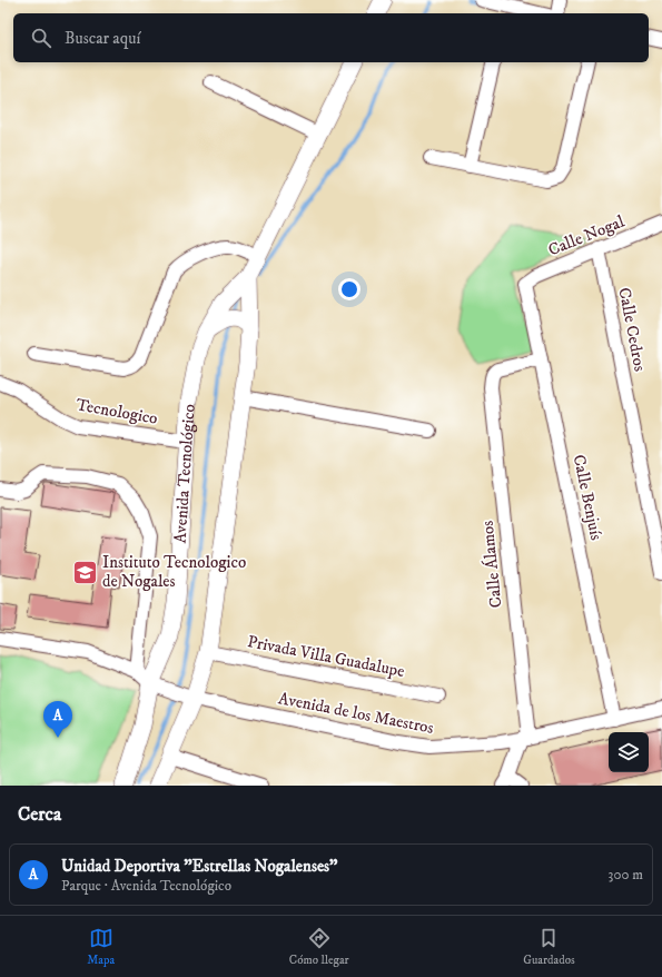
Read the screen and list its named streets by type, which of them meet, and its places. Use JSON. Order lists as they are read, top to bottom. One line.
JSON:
{"streets":{"main road":["Avenida Tecnológico"],"street":["Calle Nogal","Calle Cedros","Tecnologico","Calle Benjuís","Calle Álamos","Privada Villa Guadalupe","Avenida de los Maestros"]},"crossings":[["Calle Nogal","Calle Cedros"],["Calle Nogal","Calle Benjuís"],["Tecnologico","Avenida Tecnológico"],["Avenida Tecnológico","Privada Villa Guadalupe"],["Avenida Tecnológico","Avenida de los Maestros"],["Calle Benjuís","Calle Álamos"],["Calle Benjuís","Avenida de los Maestros"],["Calle Álamos","Avenida de los Maestros"]],"places":{"school or university":["Instituto Tecnologico de Nogales"]},"page":{"search":"Buscar aquí","pins":"A","heading":"Cerca","list":[{"mark":"A","name":"Unidad Deportiva \"Estrellas Nogalenses\"","note":"Parque · Avenida Tecnológico","value":"300 m"}],"nav":["Mapa","Cómo llegar","Guardados"]}}
